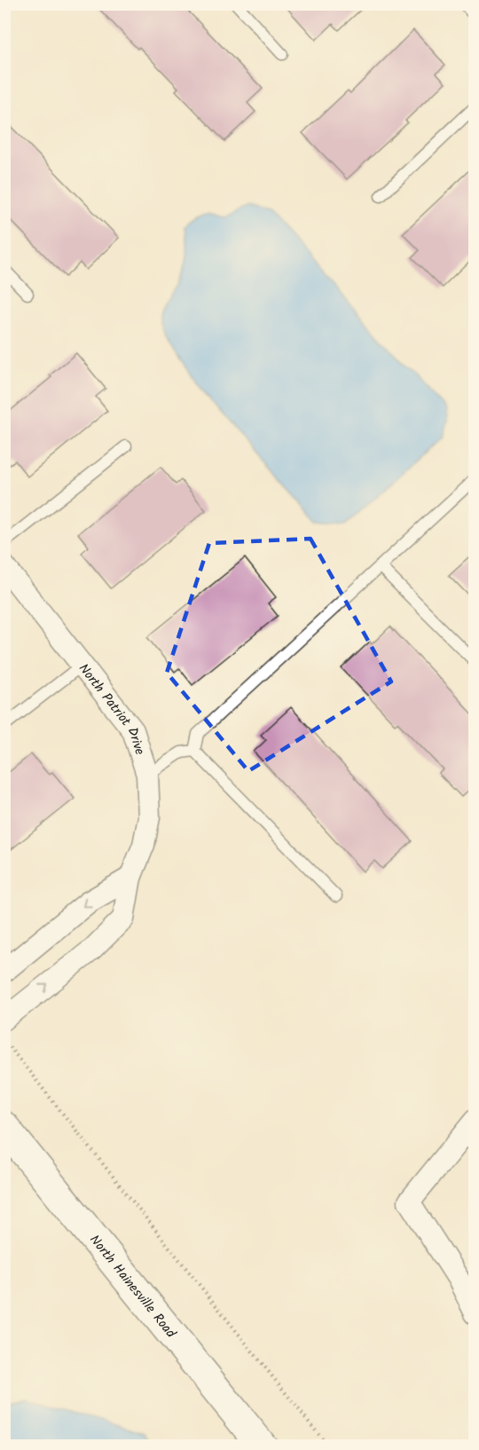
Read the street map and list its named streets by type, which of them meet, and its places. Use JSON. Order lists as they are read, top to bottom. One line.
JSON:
{"streets":{"main road":["North Hainesville Road"],"street":["North Patriot Drive"]}}
